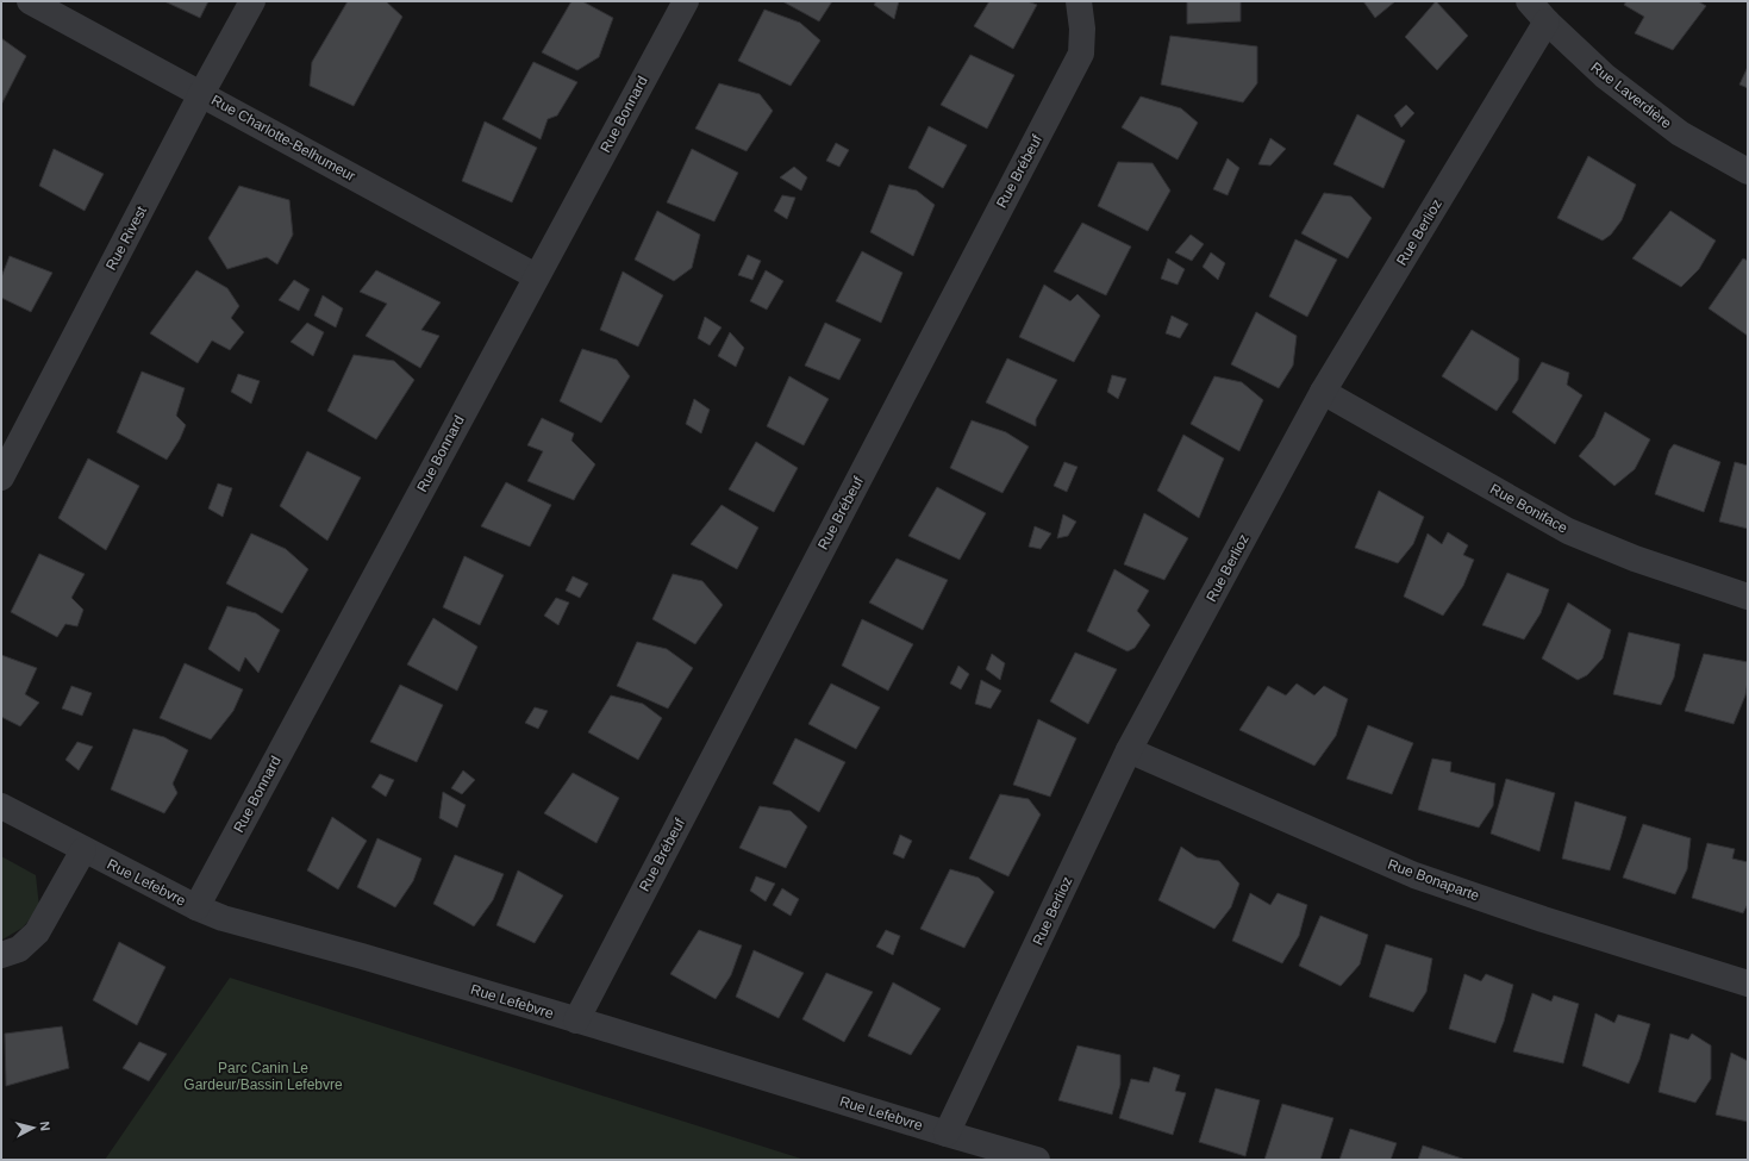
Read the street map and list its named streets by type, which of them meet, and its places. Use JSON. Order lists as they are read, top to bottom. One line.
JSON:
{"streets":{"street":["Rue Laverdière","Rue Bonnard","Rue Charlotte-Belhumeur","Rue Brébeuf","Rue Berlioz","Rue Rivest","Rue Boniface","Rue Bonaparte","Rue Lefebvre"]},"crossings":[["Rue Laverdière","Rue Berlioz"],["Rue Bonnard","Rue Charlotte-Belhumeur"],["Rue Bonnard","Rue Lefebvre"],["Rue Charlotte-Belhumeur","Rue Rivest"],["Rue Brébeuf","Rue Lefebvre"],["Rue Berlioz","Rue Boniface"],["Rue Berlioz","Rue Bonaparte"],["Rue Berlioz","Rue Lefebvre"]],"parks":["Parc Canin Le Gardeur/Bassin Lefebvre"],"north":"right"}
